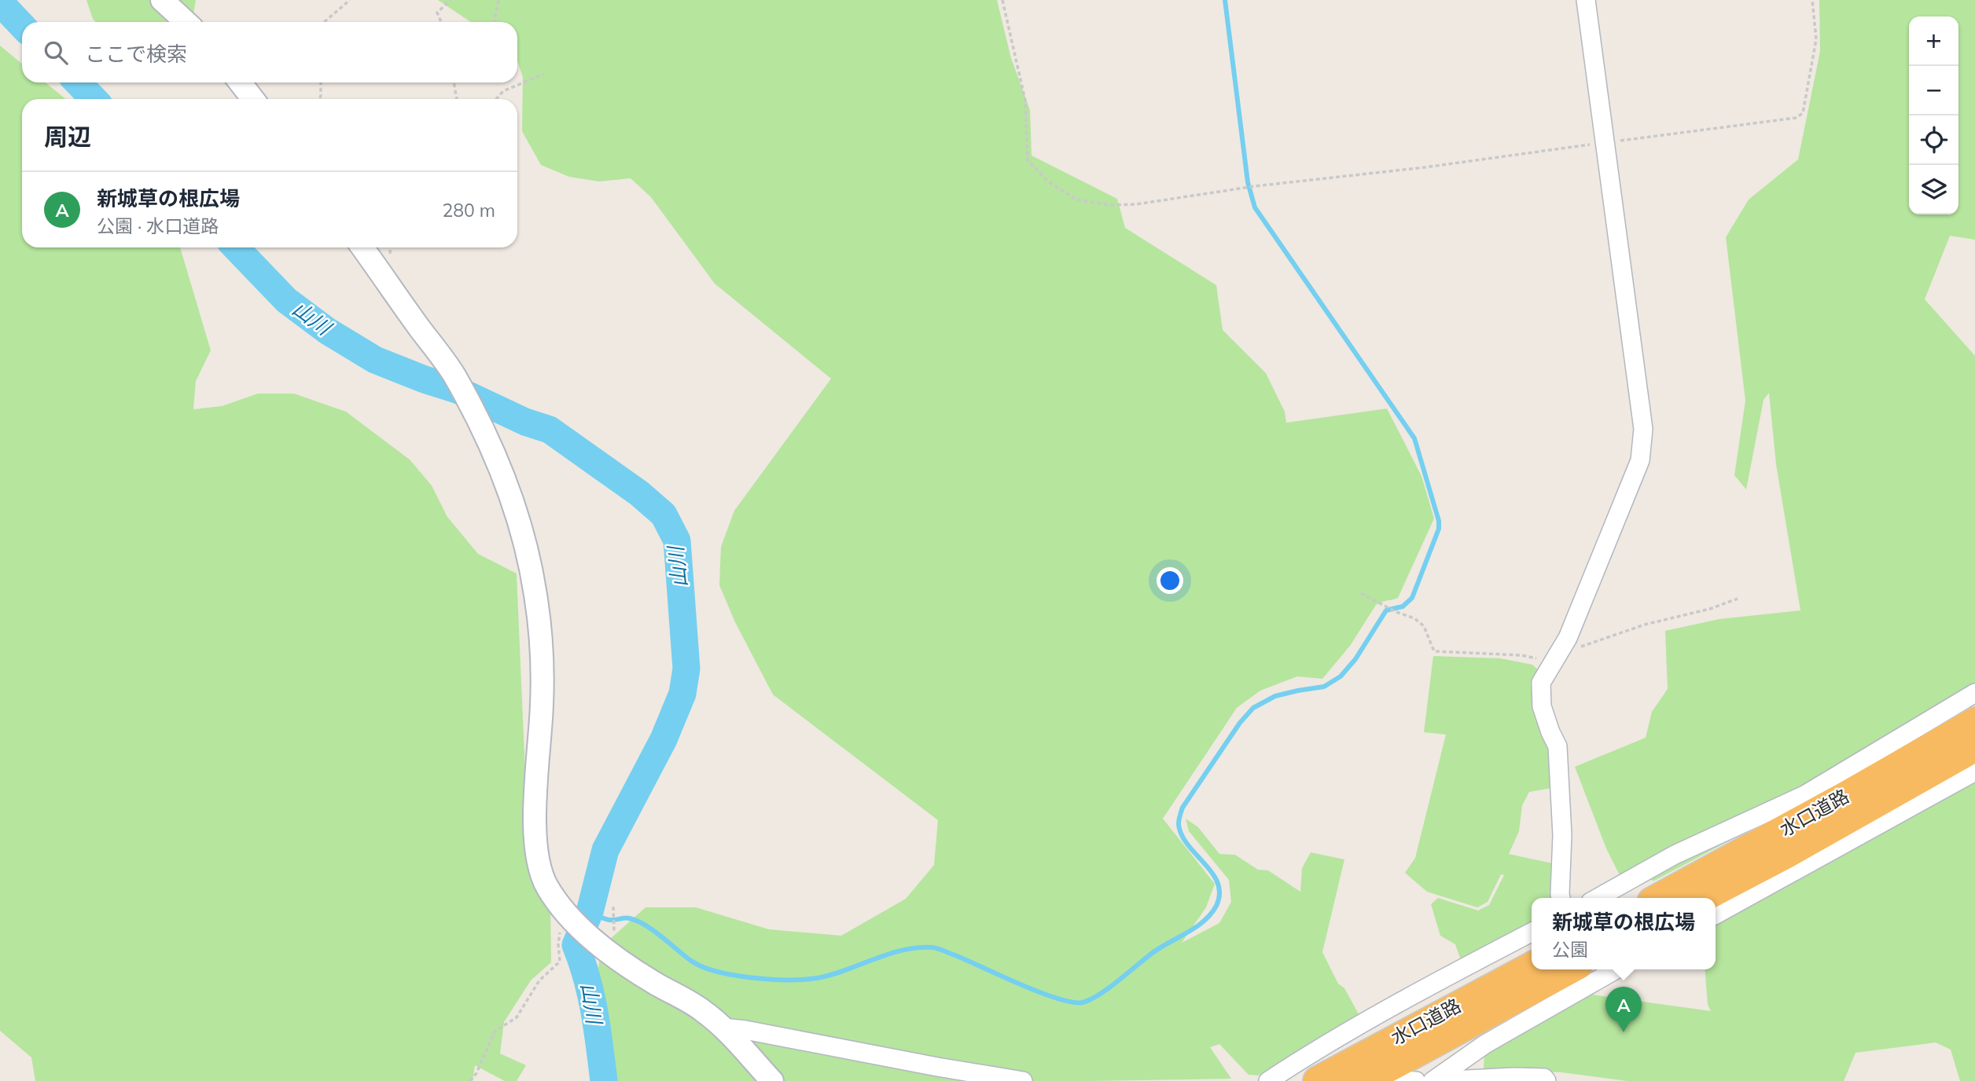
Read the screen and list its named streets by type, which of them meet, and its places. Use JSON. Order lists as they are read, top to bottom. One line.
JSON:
{"streets":{"highway":["水口道路"]},"water":["山川"],"page":{"map_buttons":["+","−"],"search":"ここで検索","heading":"周辺","list":[{"mark":"A","name":"新城草の根広場","note":"公園 · 水口道路","value":"280 m"}],"popup":["新城草の根広場","公園"],"pins":"A"}}
